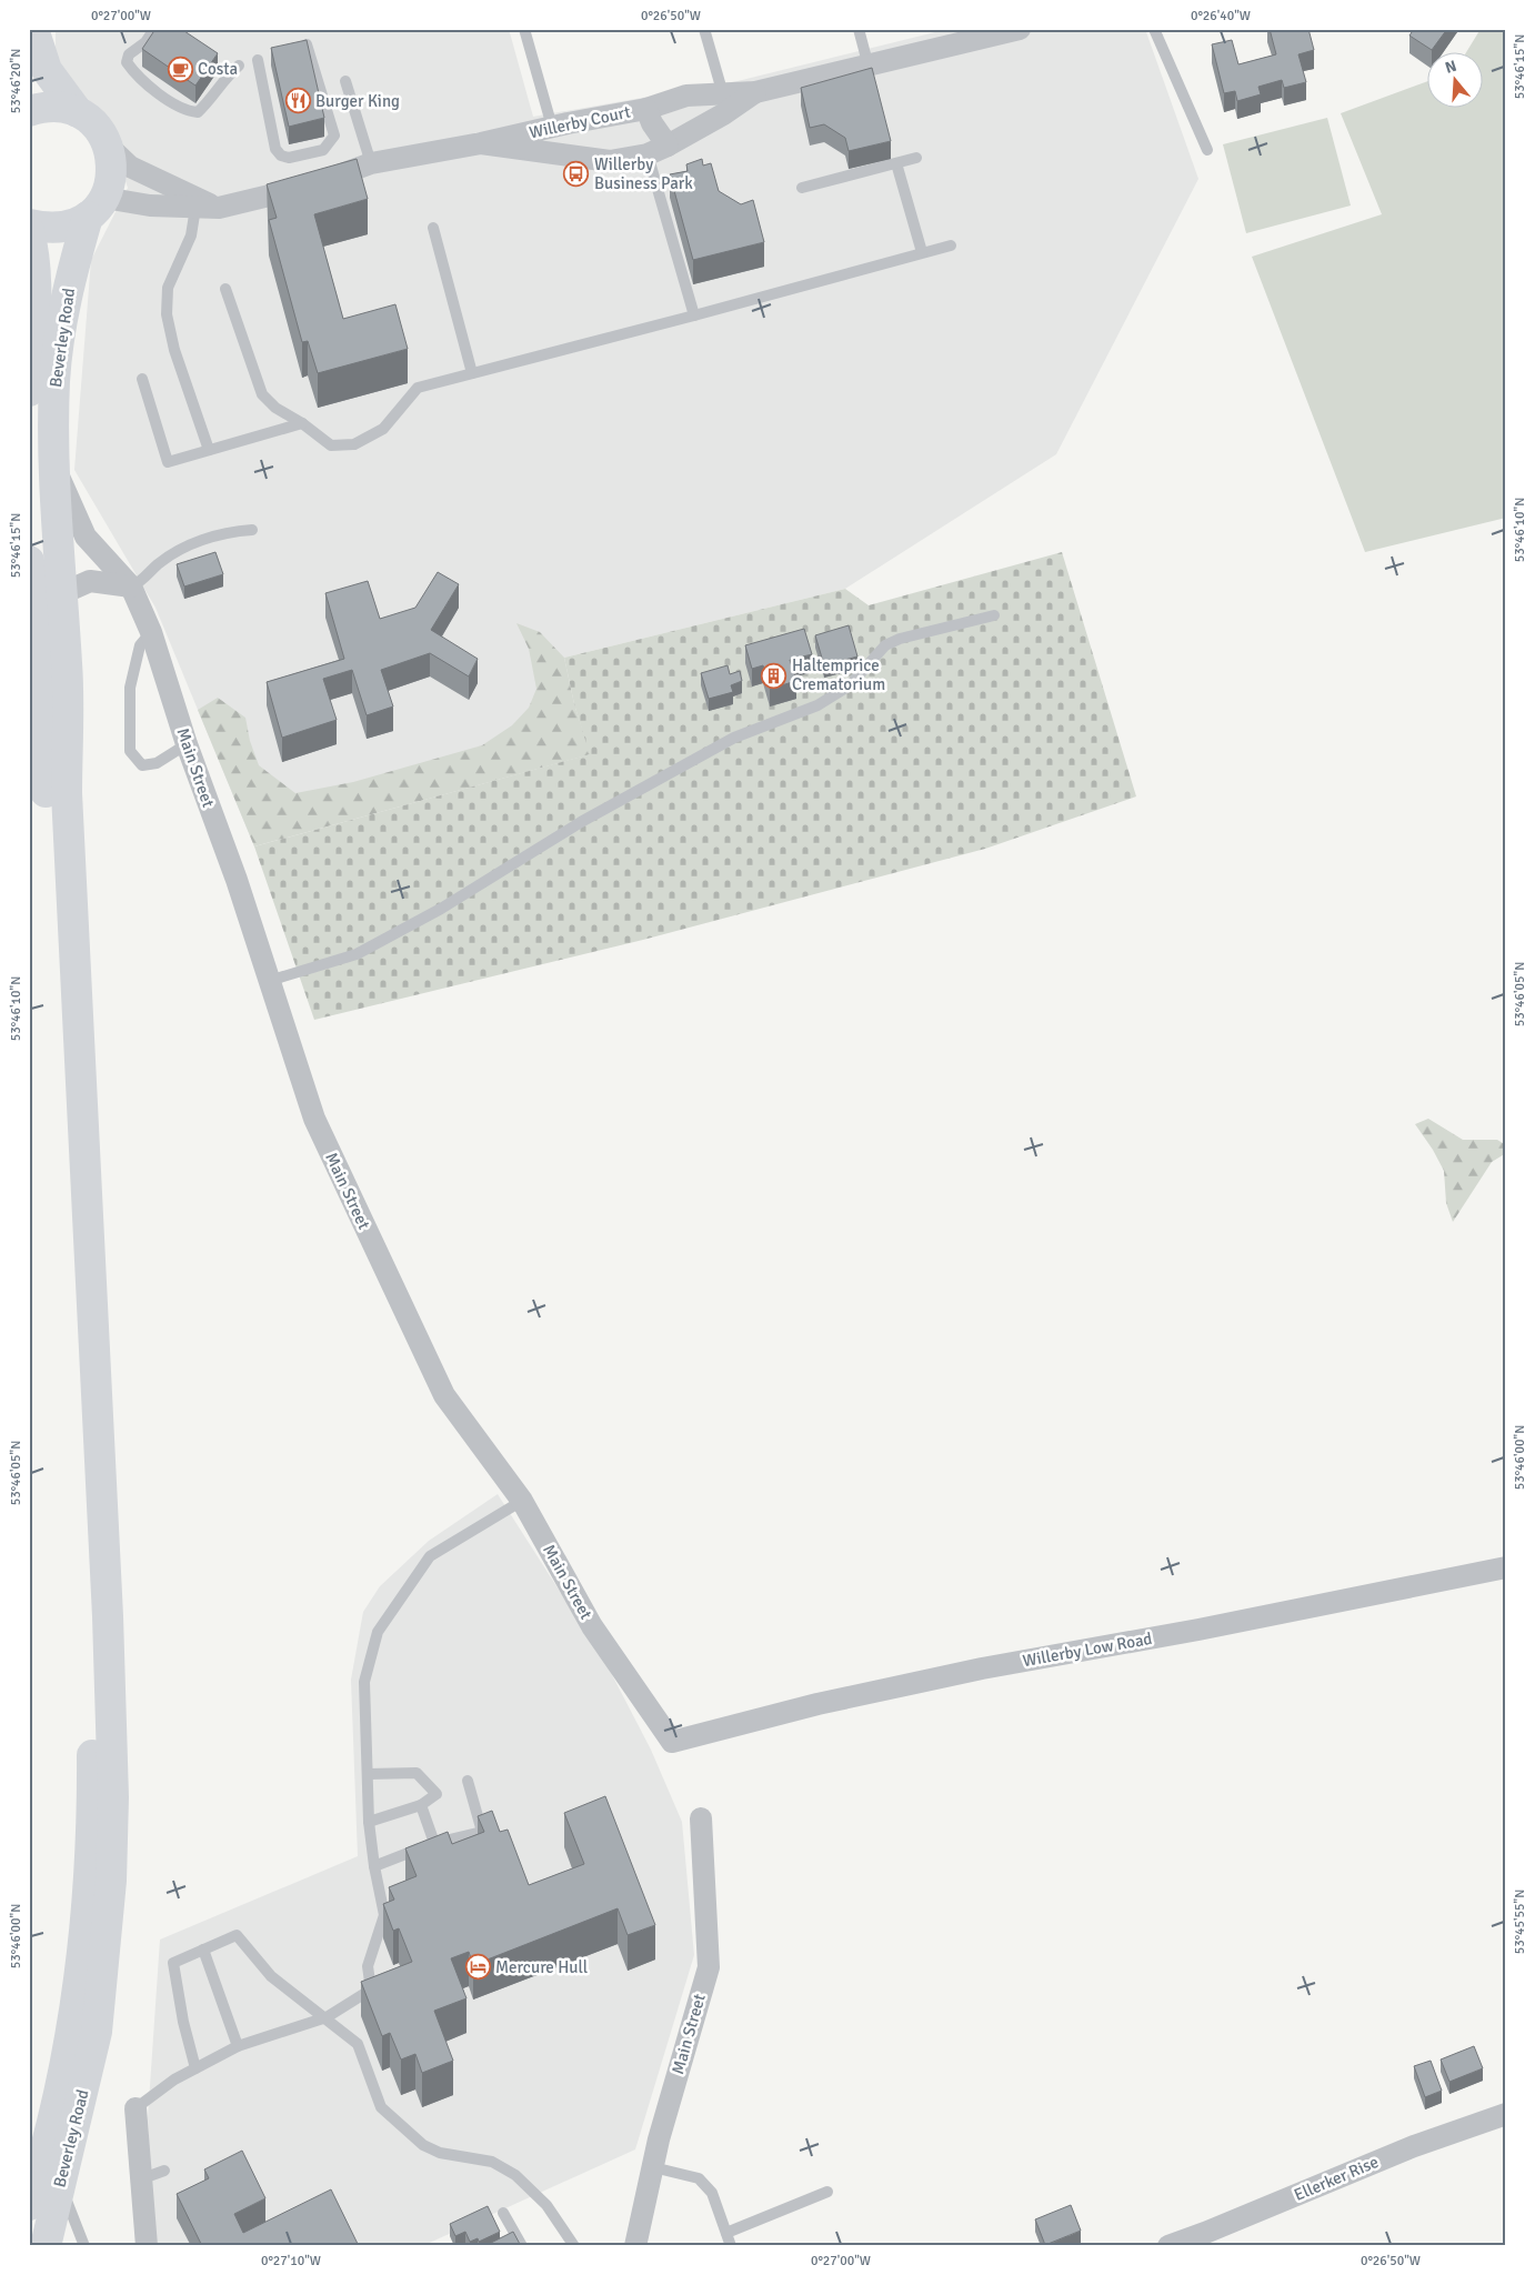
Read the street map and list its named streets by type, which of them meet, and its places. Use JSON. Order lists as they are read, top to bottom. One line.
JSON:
{"streets":{"highway":["Beverley Road"],"street":["Willerby Court","Main Street","Willerby Low Road","Ellerker Rise"]},"crossings":[["Willerby Court","Beverley Road"],["Beverley Road","Main Street"],["Main Street","Willerby Low Road"]],"places":{"cafe":["Costa"],"restaurant":["Burger King"],"bus stop":["Willerby Business Park"],"building":["Haltemprice Crematorium"],"hotel":["Mercure Hull"]},"north":"top","coordinates":["0°27'00\"W","0°26'50\"W","0°26'40\"W","53°46'15\"N","53°46'20\"N","53°46'10\"N","53°46'05\"N","53°46'00\"N","53°45'55\"N","0°27'10\"W"]}
